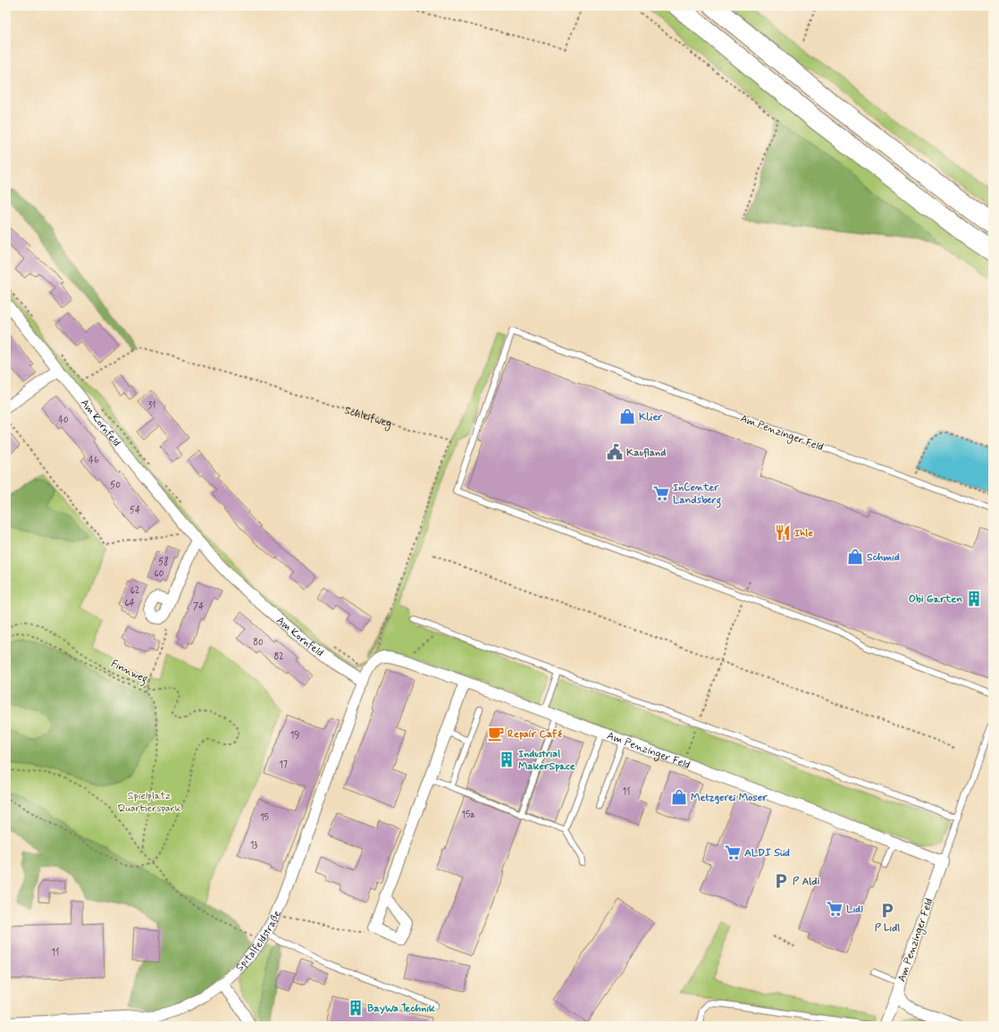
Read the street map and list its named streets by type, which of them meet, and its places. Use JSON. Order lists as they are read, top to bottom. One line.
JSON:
{"streets":{"street":["Am Kornfeld","Am Penzinger Feld","Spitalfeldstraße"],"path":["Schleifweg","Finnweg"]},"crossings":[["Schleifweg","Am Kornfeld"],["Schleifweg","Am Penzinger Feld"],["Am Kornfeld","Spitalfeldstraße"]],"parks":["Spielplatz Quartierspark"],"places":{"shop":["Klier","Schmid","Metzgerei Moser"],"public building":["Kaufland"],"supermarket":["InCenter Landsberg","ALDI Süd","Lidl"],"restaurant":["Ihle"],"building":["Obi Garten","Industrial MakerSpace","BayWa Technik"],"cafe":["Repair Café"],"parking":["P Aldi","P Lidl"]},"house_numbers":["31","40","46","50","54","58","60","62","64","74","80","82","19","17","11","15a","15","13","11"]}
